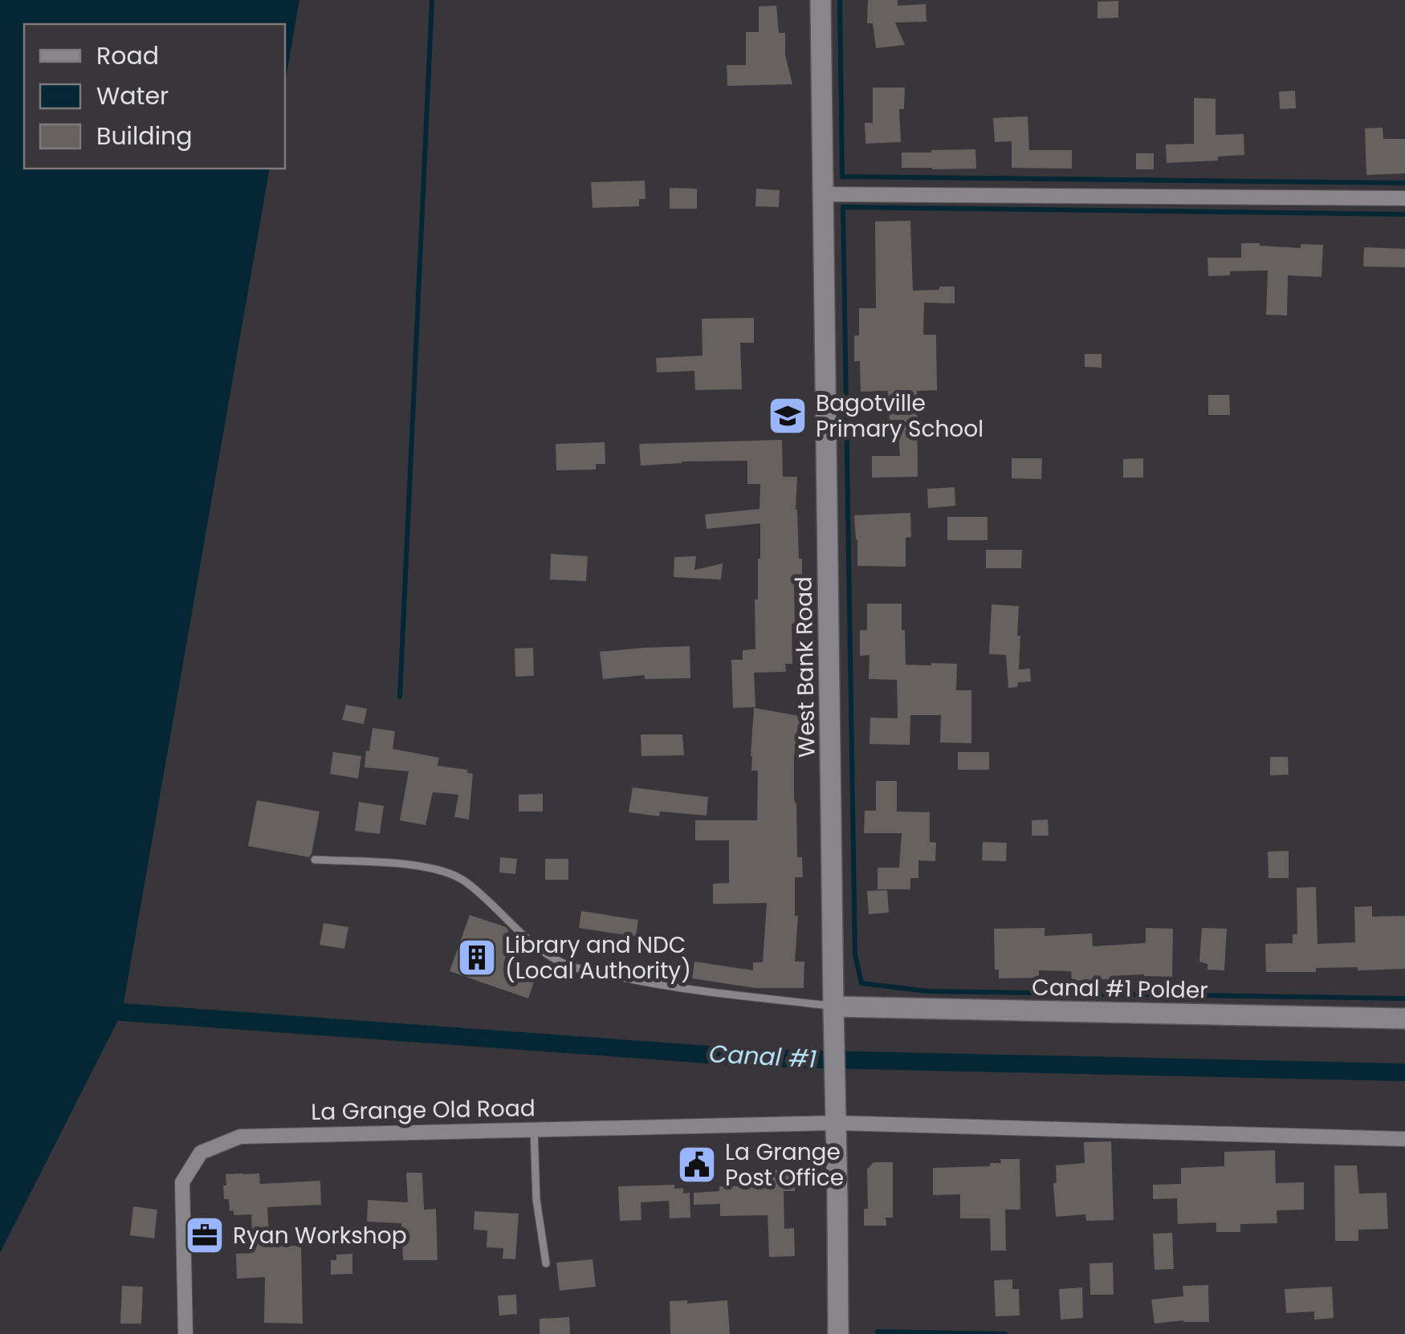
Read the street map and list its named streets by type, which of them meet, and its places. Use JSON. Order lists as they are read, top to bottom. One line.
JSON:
{"streets":{"street":["West Bank Road","Canal #1 Polder","La Grange Old Road"]},"crossings":[["West Bank Road","Canal #1 Polder"],["West Bank Road","La Grange Old Road"]],"water":["Canal #1"],"places":{"school or university":["Bagotville Primary School"],"building":["Library and NDC (Local Authority)"],"public building":["La Grange Post Office"],"office":["Ryan Workshop"]},"legend":["Road","Water","Building"]}
